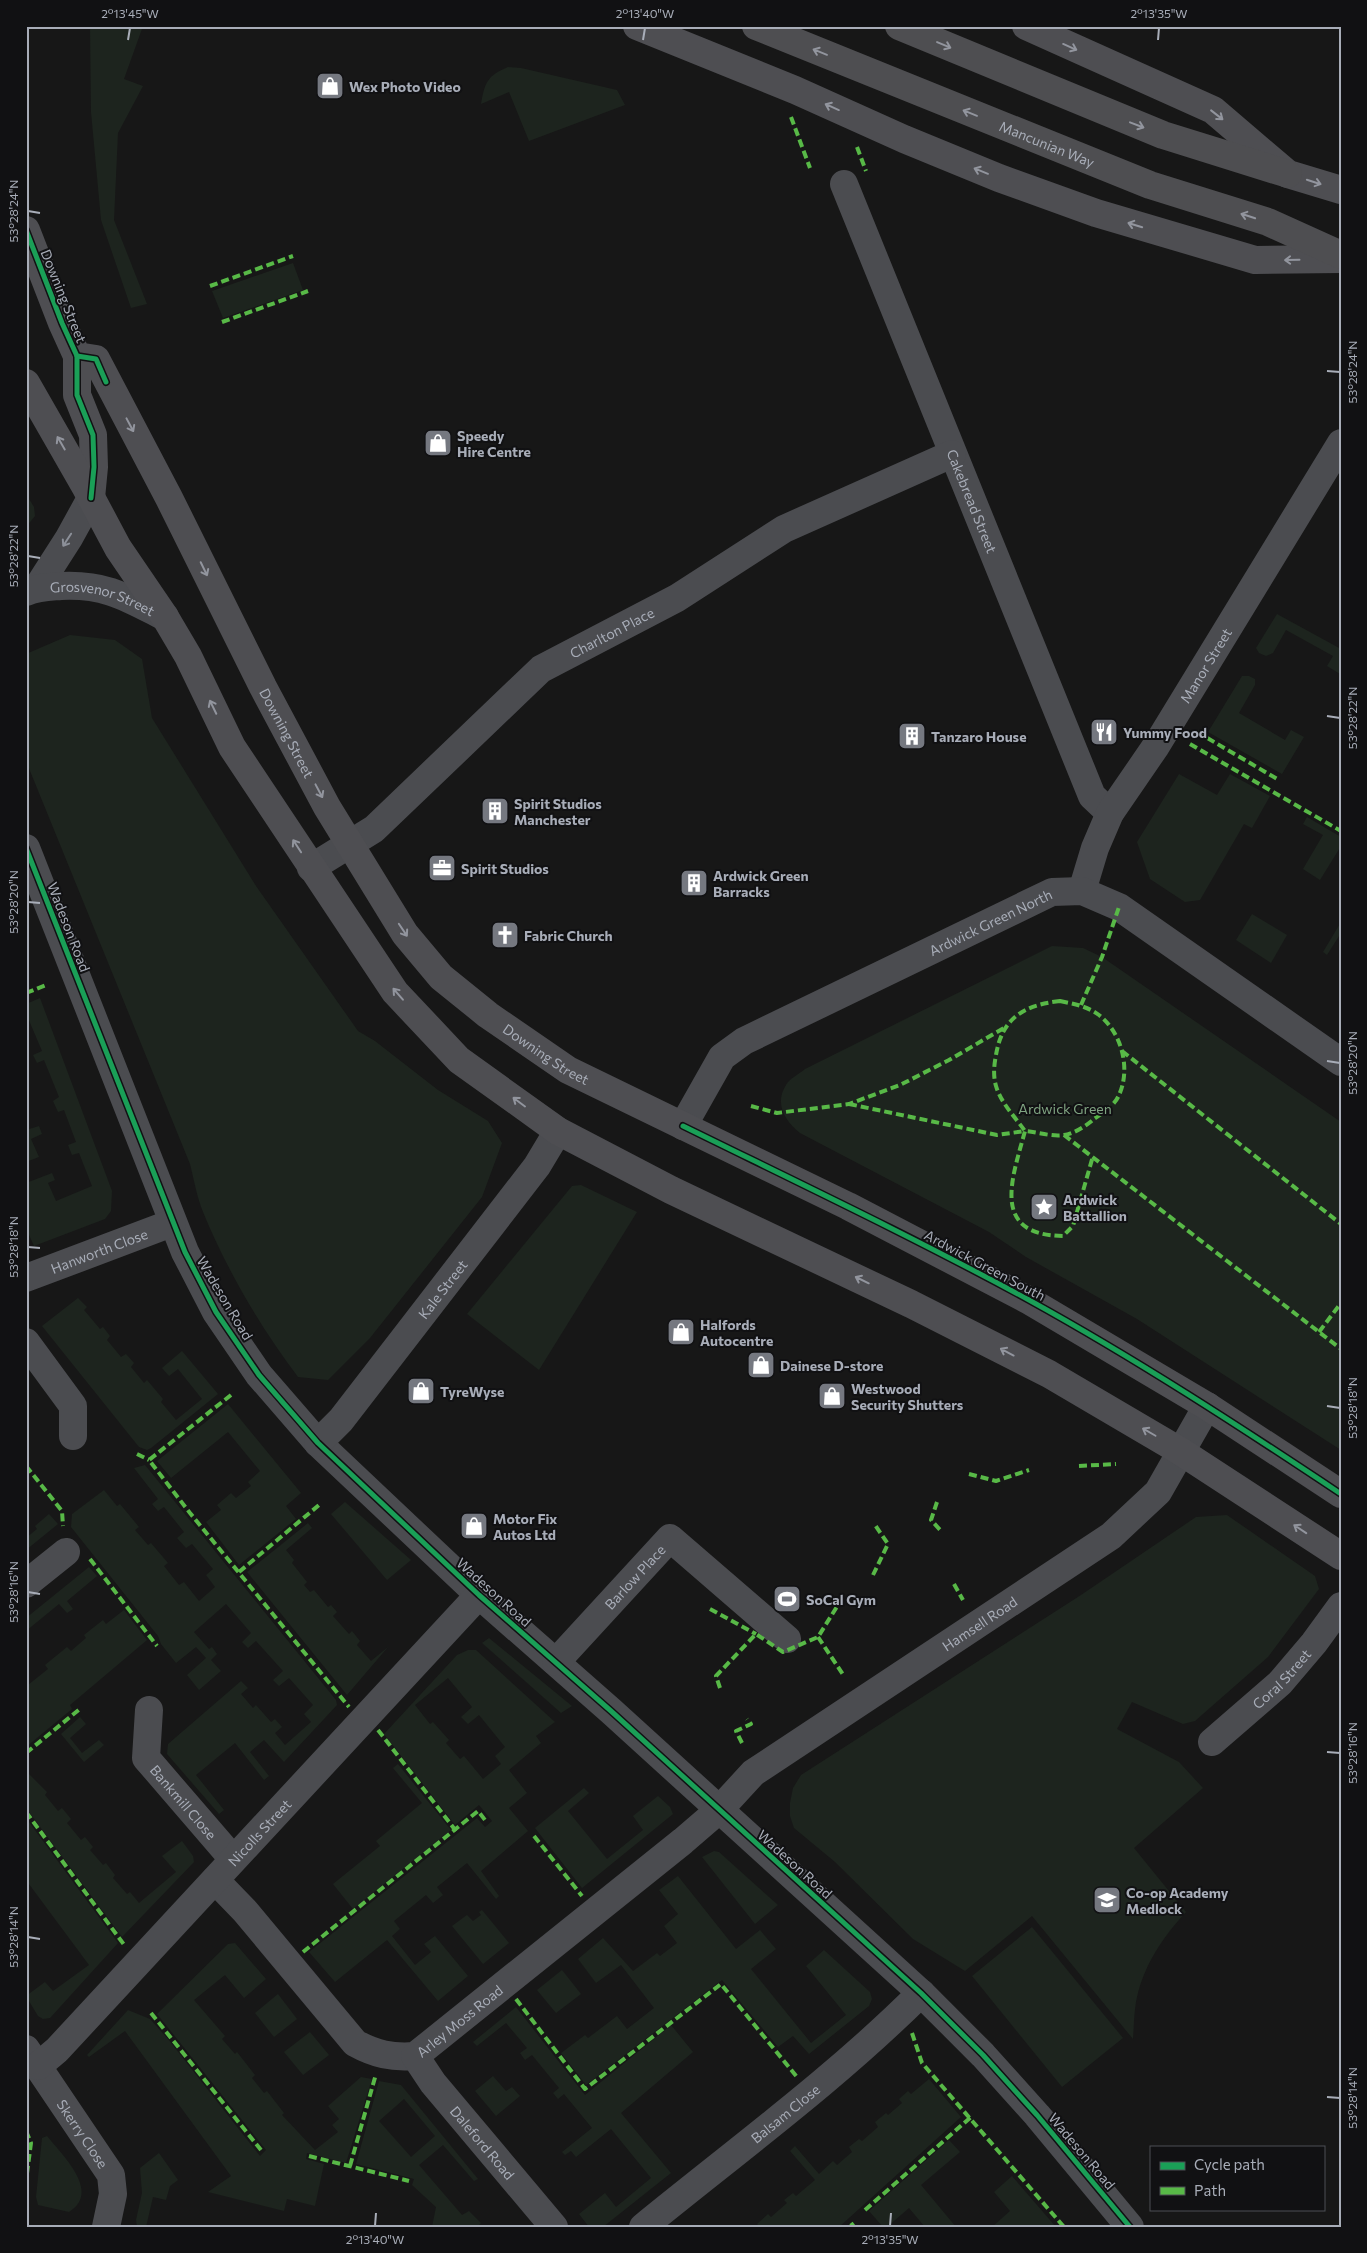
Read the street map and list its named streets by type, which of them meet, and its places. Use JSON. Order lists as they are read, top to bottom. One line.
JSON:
{"streets":{"highway":["Mancunian Way","Downing Street","Ardwick Green South"],"street":["Cakebread Street","Grosvenor Street","Charlton Place","Manor Street","Ardwick Green North","Wadeson Road","Hanworth Close","Kale Street","Barlow Place","Hamsell Road","Coral Street","Bankmill Close","Nicolls Street","Arley Moss Road","Balsam Close","Skerry Close","Daleford Road"]},"crossings":[["Downing Street","Charlton Place"],["Downing Street","Ardwick Green North"],["Downing Street","Ardwick Green South"],["Cakebread Street","Charlton Place"],["Cakebread Street","Manor Street"],["Manor Street","Ardwick Green North"],["Ardwick Green North","Ardwick Green South"],["Wadeson Road","Hanworth Close"],["Wadeson Road","Kale Street"],["Wadeson Road","Barlow Place"],["Wadeson Road","Hamsell Road"],["Wadeson Road","Nicolls Street"],["Wadeson Road","Arley Moss Road"],["Wadeson Road","Balsam Close"],["Ardwick Green South","Hamsell Road"],["Hamsell Road","Arley Moss Road"],["Bankmill Close","Nicolls Street"],["Nicolls Street","Arley Moss Road"],["Nicolls Street","Skerry Close"],["Arley Moss Road","Daleford Road"]],"one_way":["Grosvenor Street"],"parks":["Ardwick Green"],"places":{"shop":["Wex Photo Video","Speedy Hire Centre","Halfords Autocentre","Dainese D-store","TyreWyse","Westwood Security Shutters","Motor Fix Autos Ltd"],"restaurant":["Yummy Food"],"building":["Tanzaro House","Spirit Studios Manchester","Ardwick Green Barracks"],"office":["Spirit Studios"],"church":["Fabric Church"],"place":["Ardwick Battallion"],"sports":["SoCal Gym"],"school or university":["Co-op Academy Medlock"]},"legend":["Cycle path","Path"],"coordinates":["2°13'45\"W","2°13'40\"W","2°13'35\"W","53°28'24\"N","53°28'22\"N","53°28'20\"N","53°28'18\"N","53°28'16\"N","53°28'14\"N"]}
